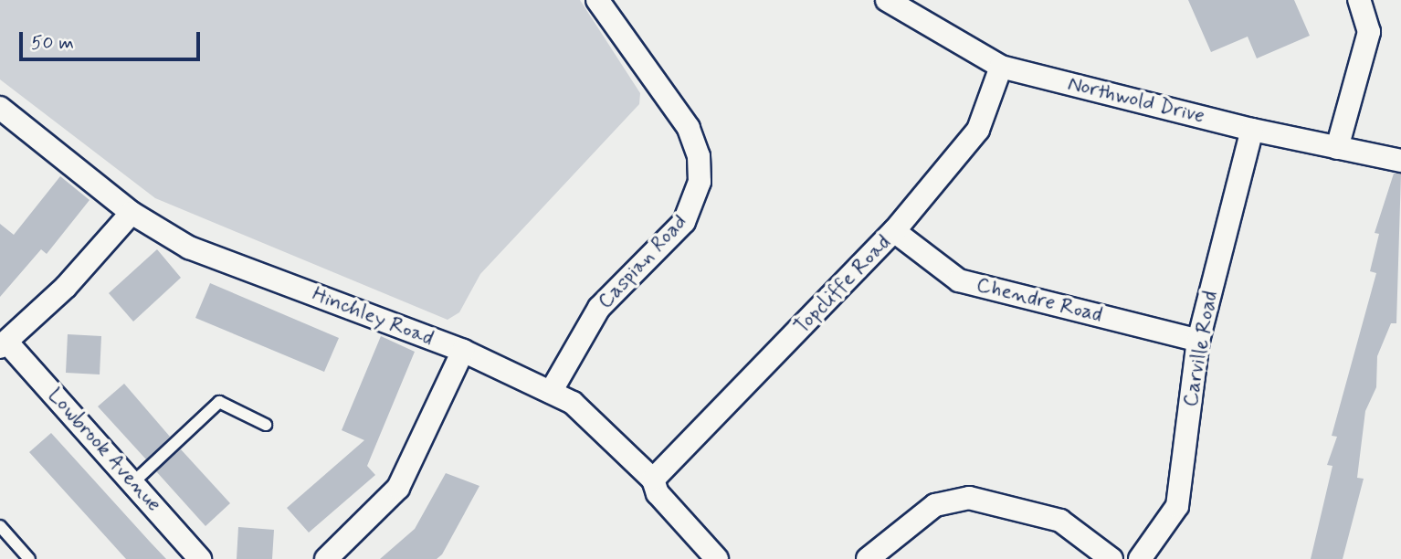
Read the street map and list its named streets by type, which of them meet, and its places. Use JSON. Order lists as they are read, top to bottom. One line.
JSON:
{"streets":{"street":["Northwold Drive","Caspian Road","Topcliffe Road","Chendre Road","Hinchley Road","Carville Road","Lowbrook Avenue"]},"crossings":[["Northwold Drive","Topcliffe Road"],["Northwold Drive","Carville Road"],["Caspian Road","Hinchley Road"],["Topcliffe Road","Chendre Road"],["Topcliffe Road","Hinchley Road"],["Chendre Road","Carville Road"]],"scale_bar":"50 m"}
